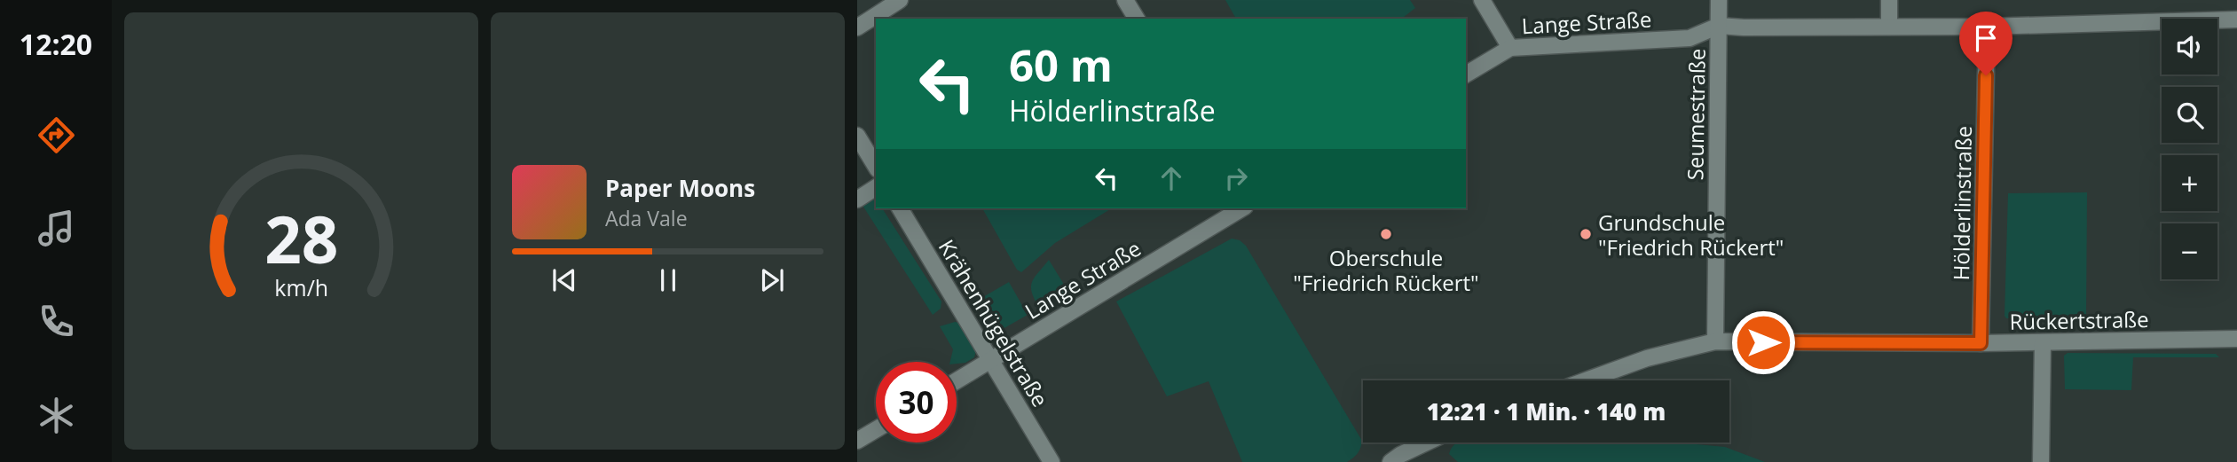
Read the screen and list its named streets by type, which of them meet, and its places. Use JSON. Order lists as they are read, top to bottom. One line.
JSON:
{"streets":{"street":["Lange Straße","Seumestraße","Hölderlinstraße","Rückertstraße","Krähenhügelstraße"]},"crossings":[["Lange Straße","Seumestraße"],["Lange Straße","Hölderlinstraße"],["Lange Straße","Krähenhügelstraße"],["Seumestraße","Rückertstraße"],["Hölderlinstraße","Rückertstraße"]],"places":["Oberschule \"Friedrich Rückert\"","Grundschule \"Friedrich Rückert\""],"page":{"tabs":"12:20","map_buttons":["+","−"],"turn":["60 m","Hölderlinstraße"],"song":["Paper Moons","Ada Vale"],"limit":"30","trip":"12:21 · 1 Min. · 140 m","gauge":["28","km/h"]}}
